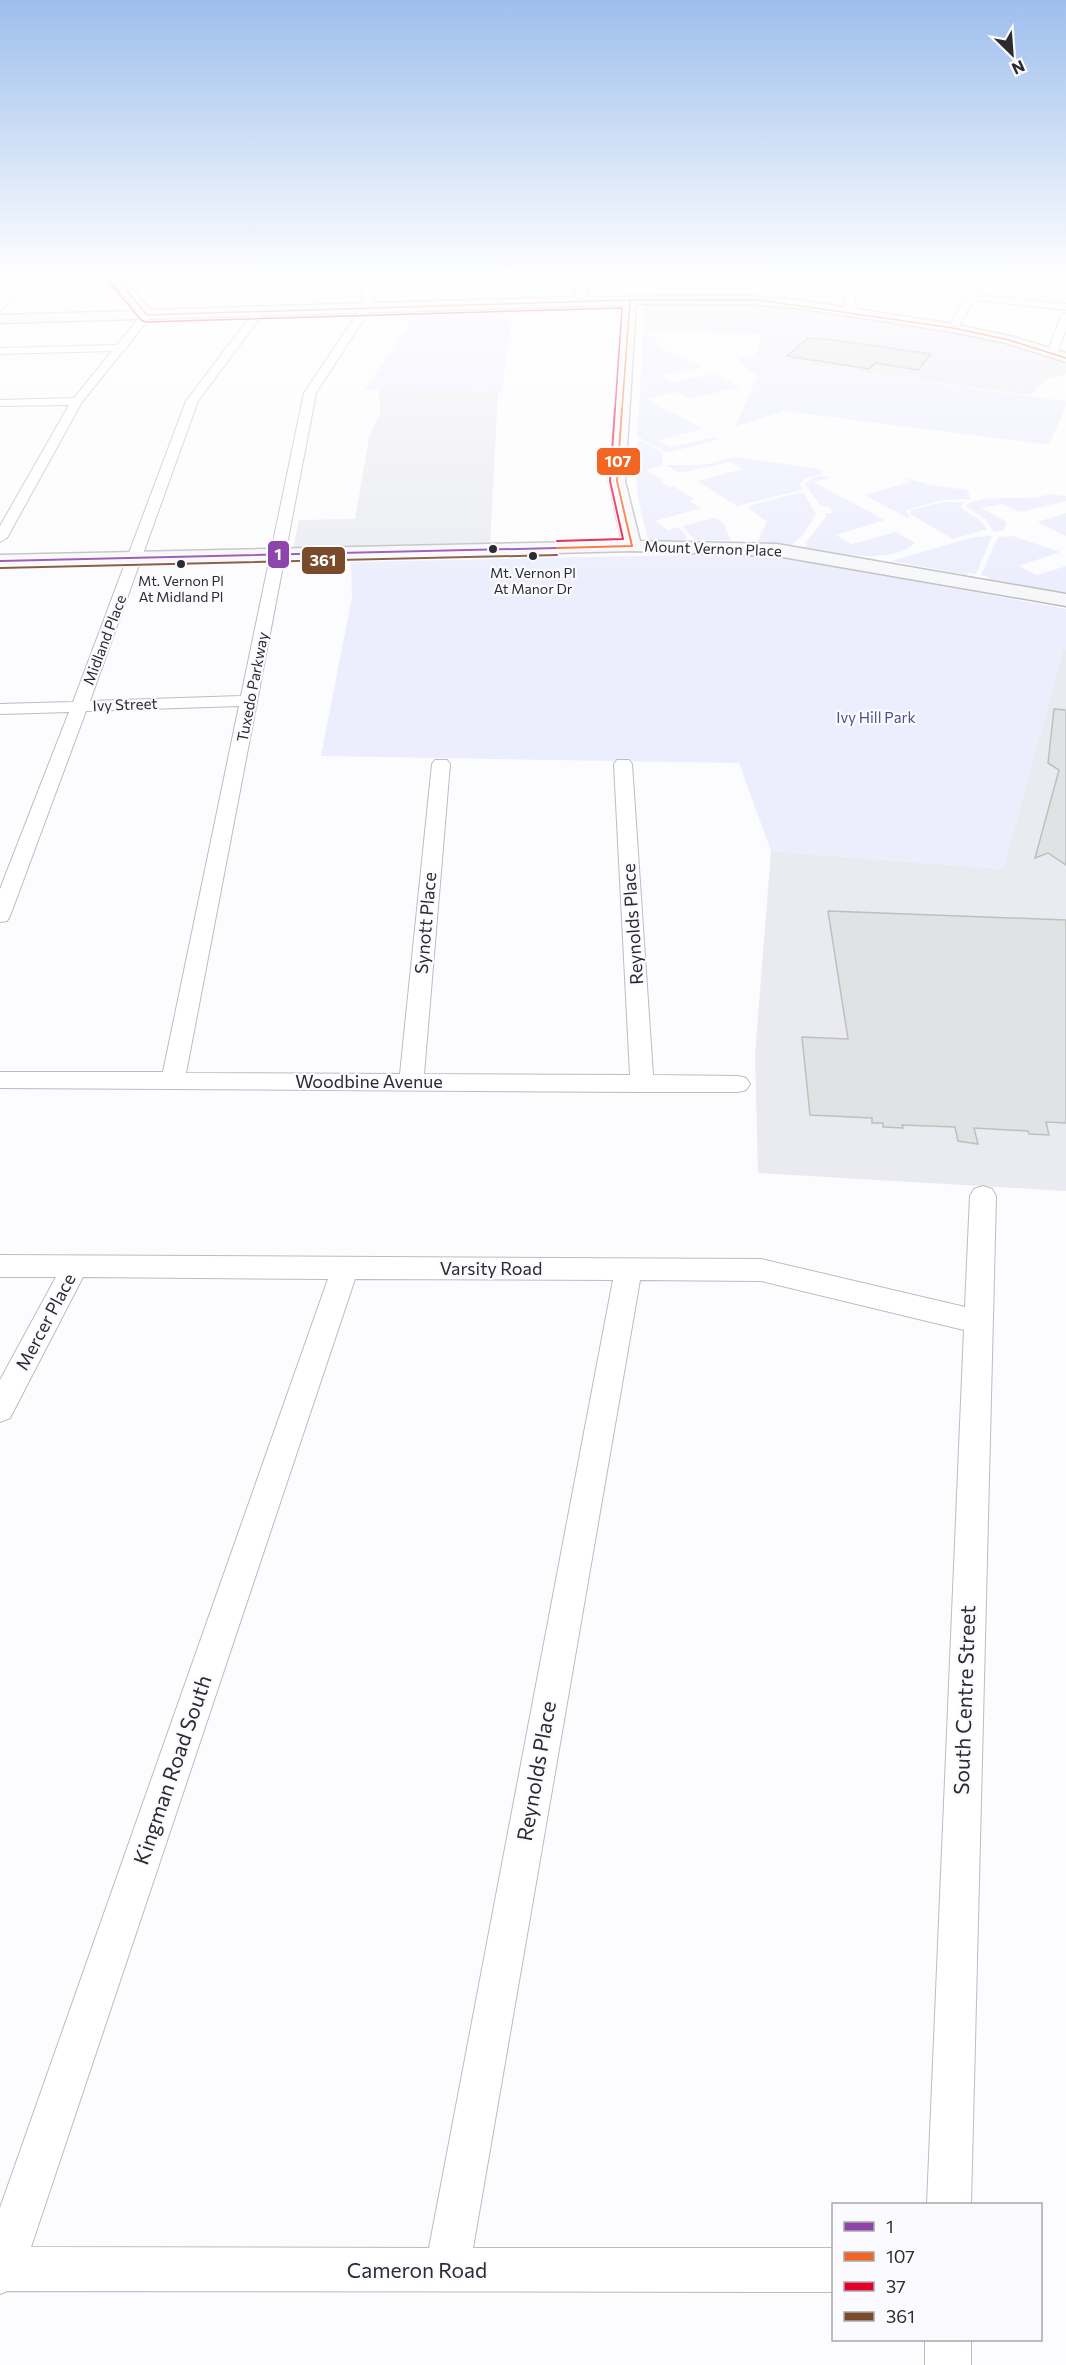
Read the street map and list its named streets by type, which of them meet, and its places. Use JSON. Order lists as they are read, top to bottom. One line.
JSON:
{"streets":{"street":["Mount Vernon Place","Midland Place","Tuxedo Parkway","Ivy Street","Synott Place","Reynolds Place","Woodbine Avenue","Varsity Road","Mercer Place","South Centre Street","Kingman Road South","Cameron Road"]},"crossings":[["Mount Vernon Place","Midland Place"],["Mount Vernon Place","Tuxedo Parkway"],["Midland Place","Ivy Street"],["Tuxedo Parkway","Ivy Street"],["Tuxedo Parkway","Woodbine Avenue"],["Synott Place","Woodbine Avenue"],["Reynolds Place","Woodbine Avenue"],["Reynolds Place","Varsity Road"],["Reynolds Place","Cameron Road"],["Varsity Road","Mercer Place"],["Varsity Road","South Centre Street"],["Varsity Road","Kingman Road South"],["Kingman Road South","Cameron Road"]],"parks":["Ivy Hill Park"],"places":["Mt. Vernon Pl At Manor Dr","Mt. Vernon Pl At Midland Pl"],"lines":["transit line 107","transit line 37","transit line 1","transit line 361"],"legend":["1","107","37","361"],"north":"bottom right"}
